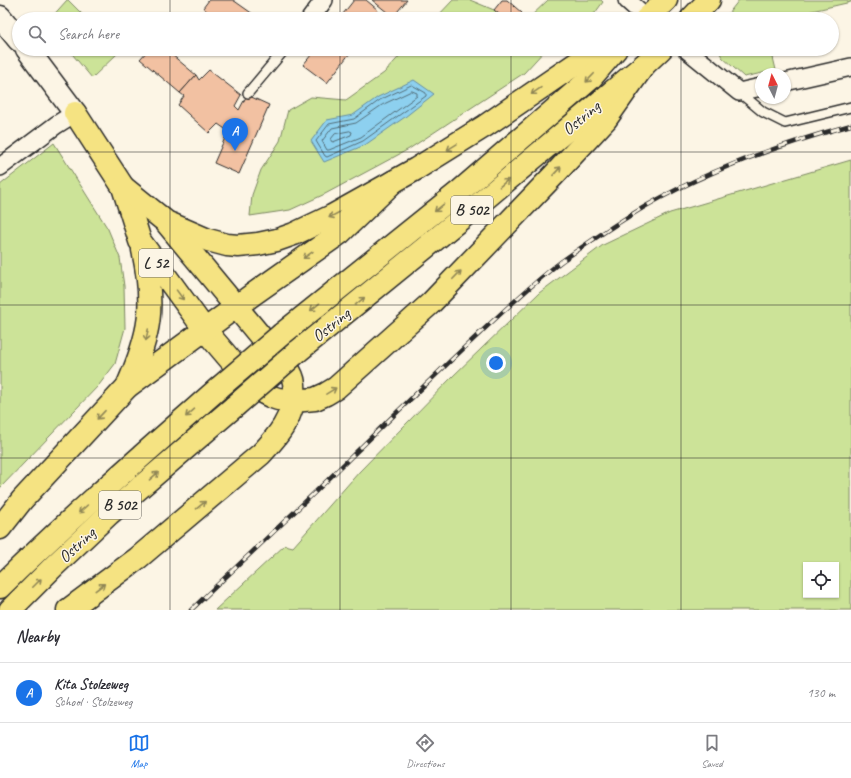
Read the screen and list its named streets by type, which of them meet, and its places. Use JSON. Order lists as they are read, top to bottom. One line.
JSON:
{"streets":{"highway":["Ostring","B 502","L 52"]},"north":"top","page":{"search":"Search here","pins":"A","heading":"Nearby","list":[{"mark":"A","name":"Kita Stolzeweg","note":"School · Stolzeweg","value":"130 m"}],"nav":["Map","Directions","Saved"]}}
